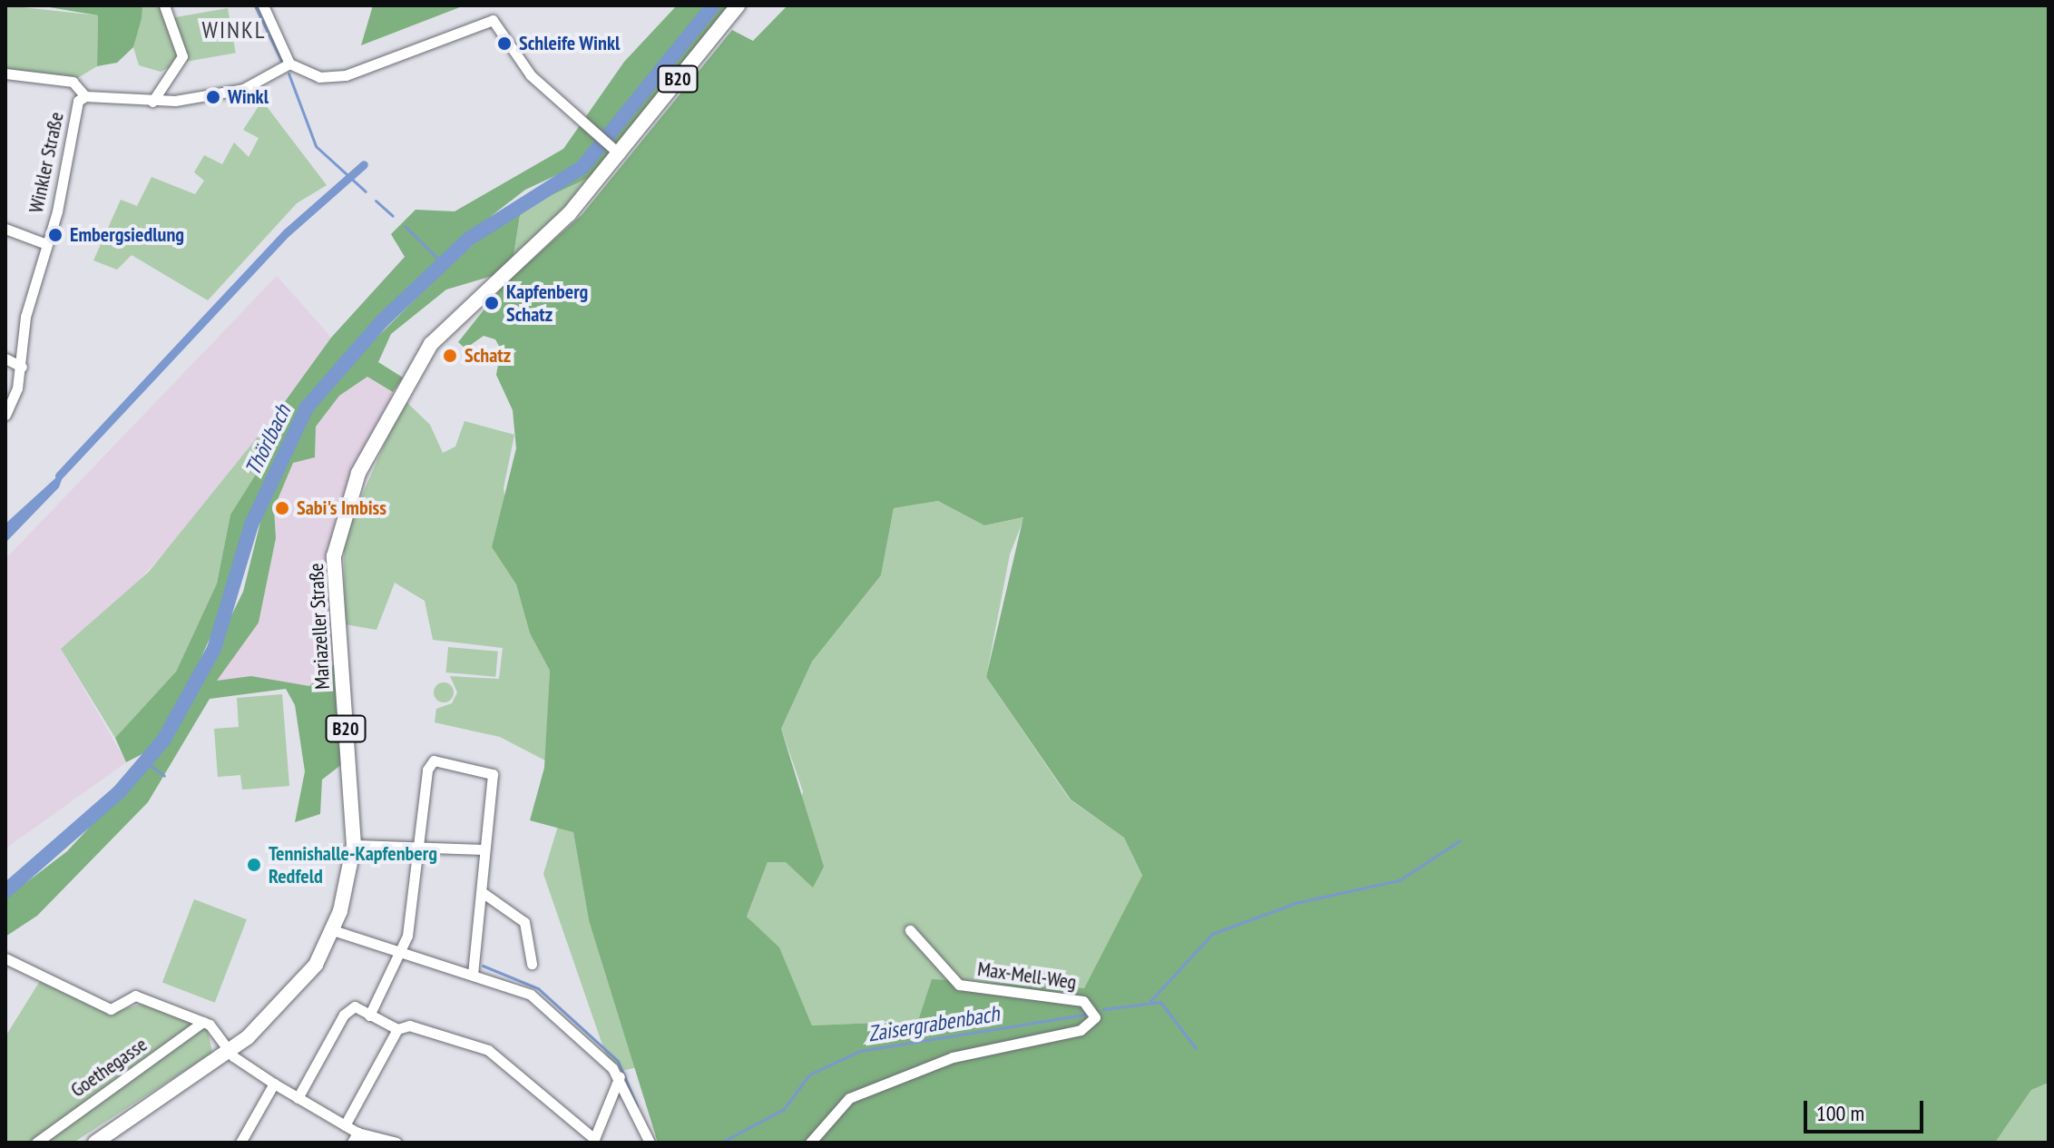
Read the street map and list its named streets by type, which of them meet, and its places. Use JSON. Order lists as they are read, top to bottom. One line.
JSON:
{"streets":{"main road":["B20","Mariazeller Straße"],"street":["Winkler Straße","Max-Mell-Weg","Goethegasse"]},"districts":["WINKL"],"water":["Thörlbach","Zaisergrabenbach"],"places":["Schleife Winkl","Winkl","Embergsiedlung","Kapfenberg Schatz","Schatz","Sabi's Imbiss","Tennishalle-Kapfenberg Redfeld"],"scale_bar":"100 m"}
